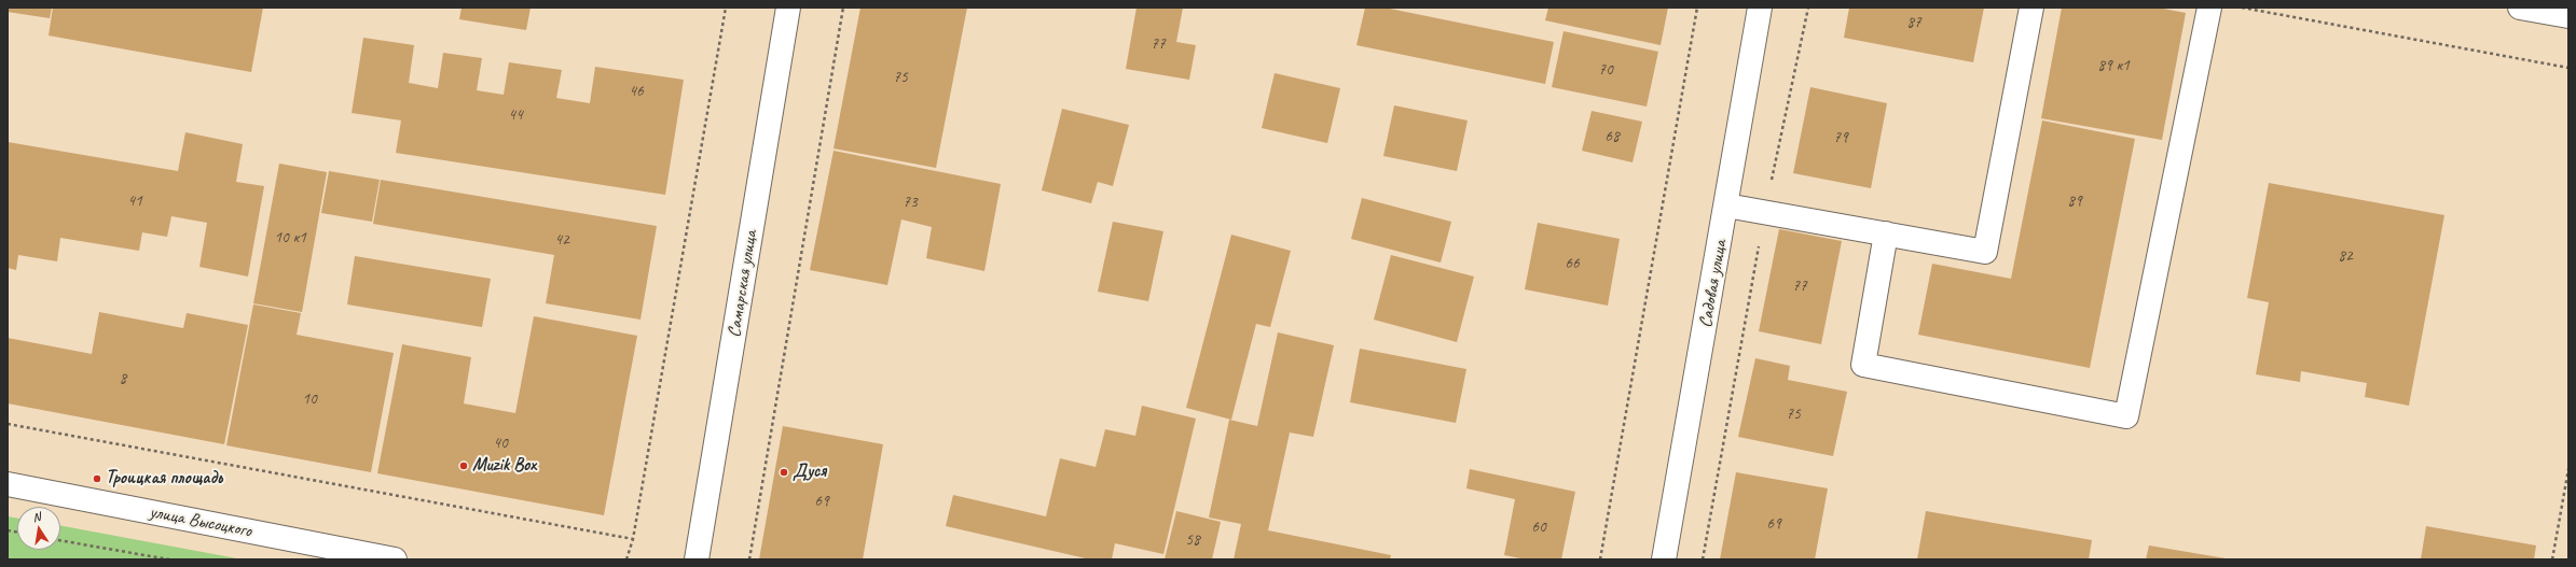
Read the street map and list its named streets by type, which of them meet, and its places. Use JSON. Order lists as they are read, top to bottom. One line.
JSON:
{"streets":{"street":["Самарская улица","Садовая улица","улица Высоцкого"]},"places":["Muzik Box","Дуся","Троицкая площадь"],"house_numbers":["87","77","89 к1","70","75","46","44","68","79","41","89","73","10 к1","42","82","66","77","8","10","75","40","69","69","60","58"],"north":"top"}
